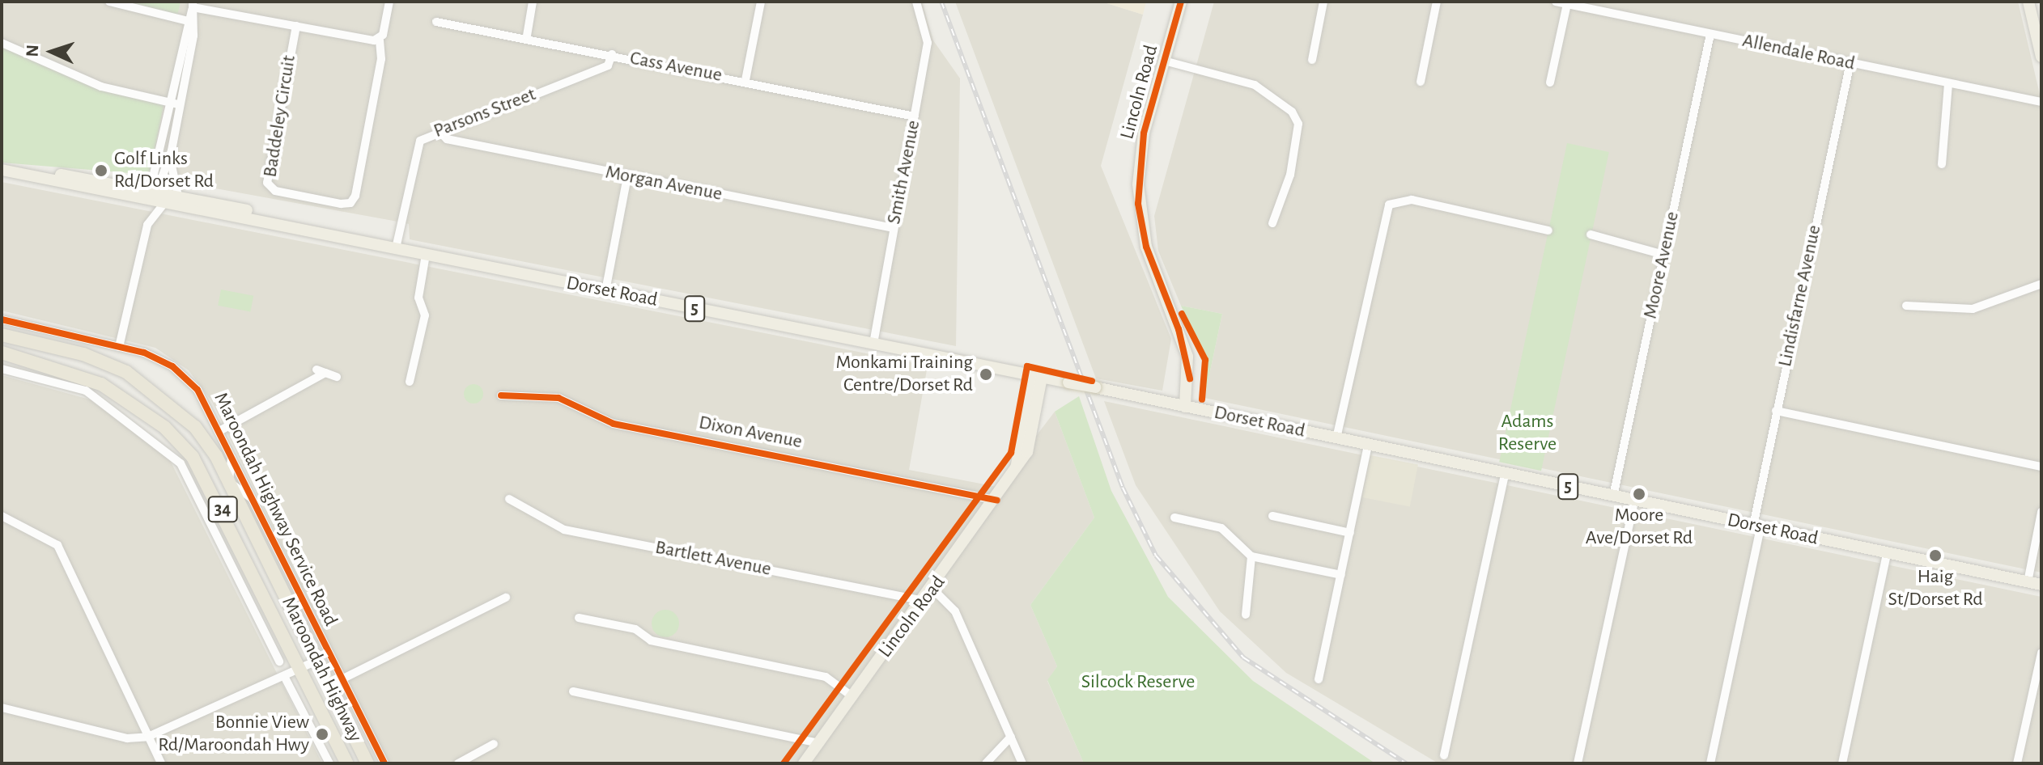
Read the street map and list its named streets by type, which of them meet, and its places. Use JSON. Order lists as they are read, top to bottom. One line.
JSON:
{"streets":{"highway":["34","Maroondah Highway"],"main road":["Lincoln Road","Dorset Road","5"],"street":["Allendale Road","Cass Avenue","Parsons Street","Baddeley Circuit","Smith Avenue","Morgan Avenue","Moore Avenue","Lindisfarne Avenue","Dixon Avenue","Maroondah Highway Service Road","Bartlett Avenue"]},"crossings":[["Allendale Road","Moore Avenue"],["Allendale Road","Lindisfarne Avenue"],["Cass Avenue","Parsons Street"],["Cass Avenue","Smith Avenue"],["Lincoln Road","Dorset Road"],["Lincoln Road","Dixon Avenue"],["Lincoln Road","Bartlett Avenue"],["Parsons Street","Morgan Avenue"],["Parsons Street","Dorset Road"],["Smith Avenue","Morgan Avenue"],["Smith Avenue","Dorset Road"],["Moore Avenue","Dorset Road"],["Dorset Road","Lindisfarne Avenue"]],"parks":["Adams Reserve","Silcock Reserve"],"places":["Golf Links Rd/Dorset Rd","Monkami Training Centre/Dorset Rd","Moore Ave/Dorset Rd","Haig St/Dorset Rd","Bonnie View Rd/Maroondah Hwy"],"north":"left"}
